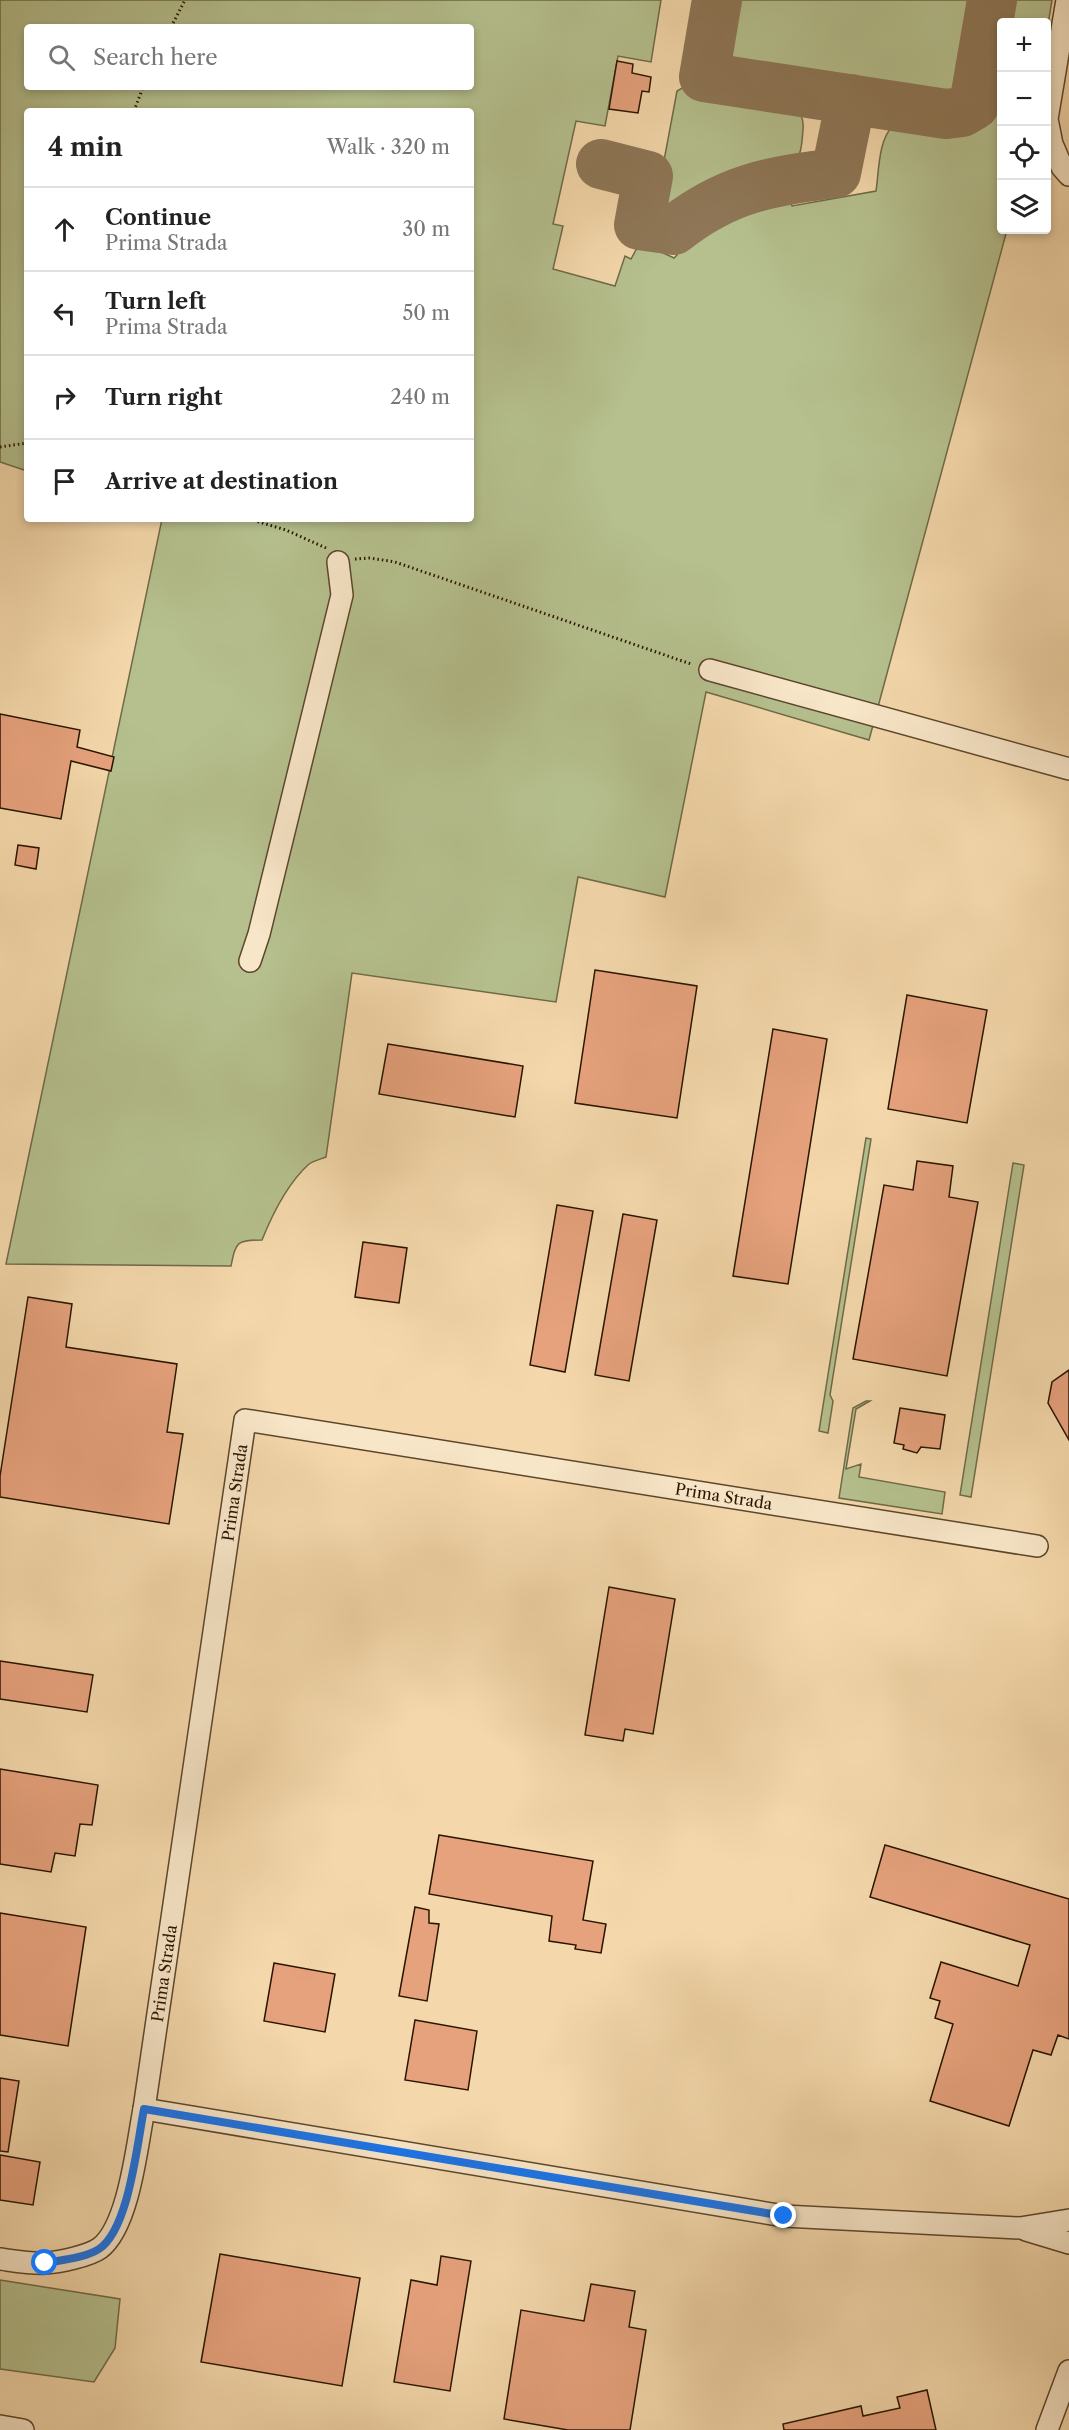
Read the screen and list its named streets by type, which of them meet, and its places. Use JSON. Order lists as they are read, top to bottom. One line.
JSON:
{"streets":{"street":["Prima Strada"]},"page":{"map_buttons":["+","−"],"search":"Search here","heading":["4 min","Walk · 320 m"],"list":[["Continue","Prima Strada","30 m"],["Turn left","Prima Strada","50 m"],["Turn right","240 m"],"Arrive at destination"]}}
